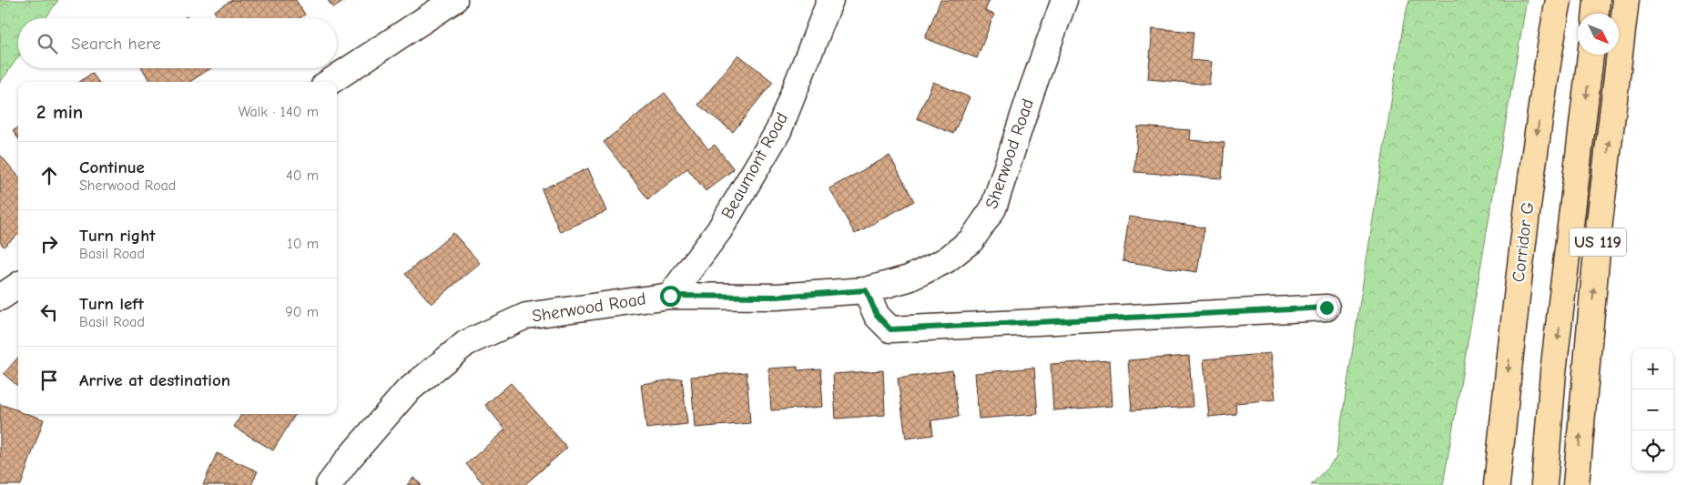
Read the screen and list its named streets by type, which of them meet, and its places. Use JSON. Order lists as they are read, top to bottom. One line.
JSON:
{"streets":{"highway":["Corridor G","US 119"],"street":["Sherwood Road","Beaumont Road"]},"crossings":[["Sherwood Road","Beaumont Road"]],"north":"bottom right","page":{"search":"Search here","heading":["2 min","Walk · 140 m"],"list":[["Continue","Sherwood Road","40 m"],["Turn right","Basil Road","10 m"],["Turn left","Basil Road","90 m"],"Arrive at destination"],"map_buttons":["+","−"]}}
